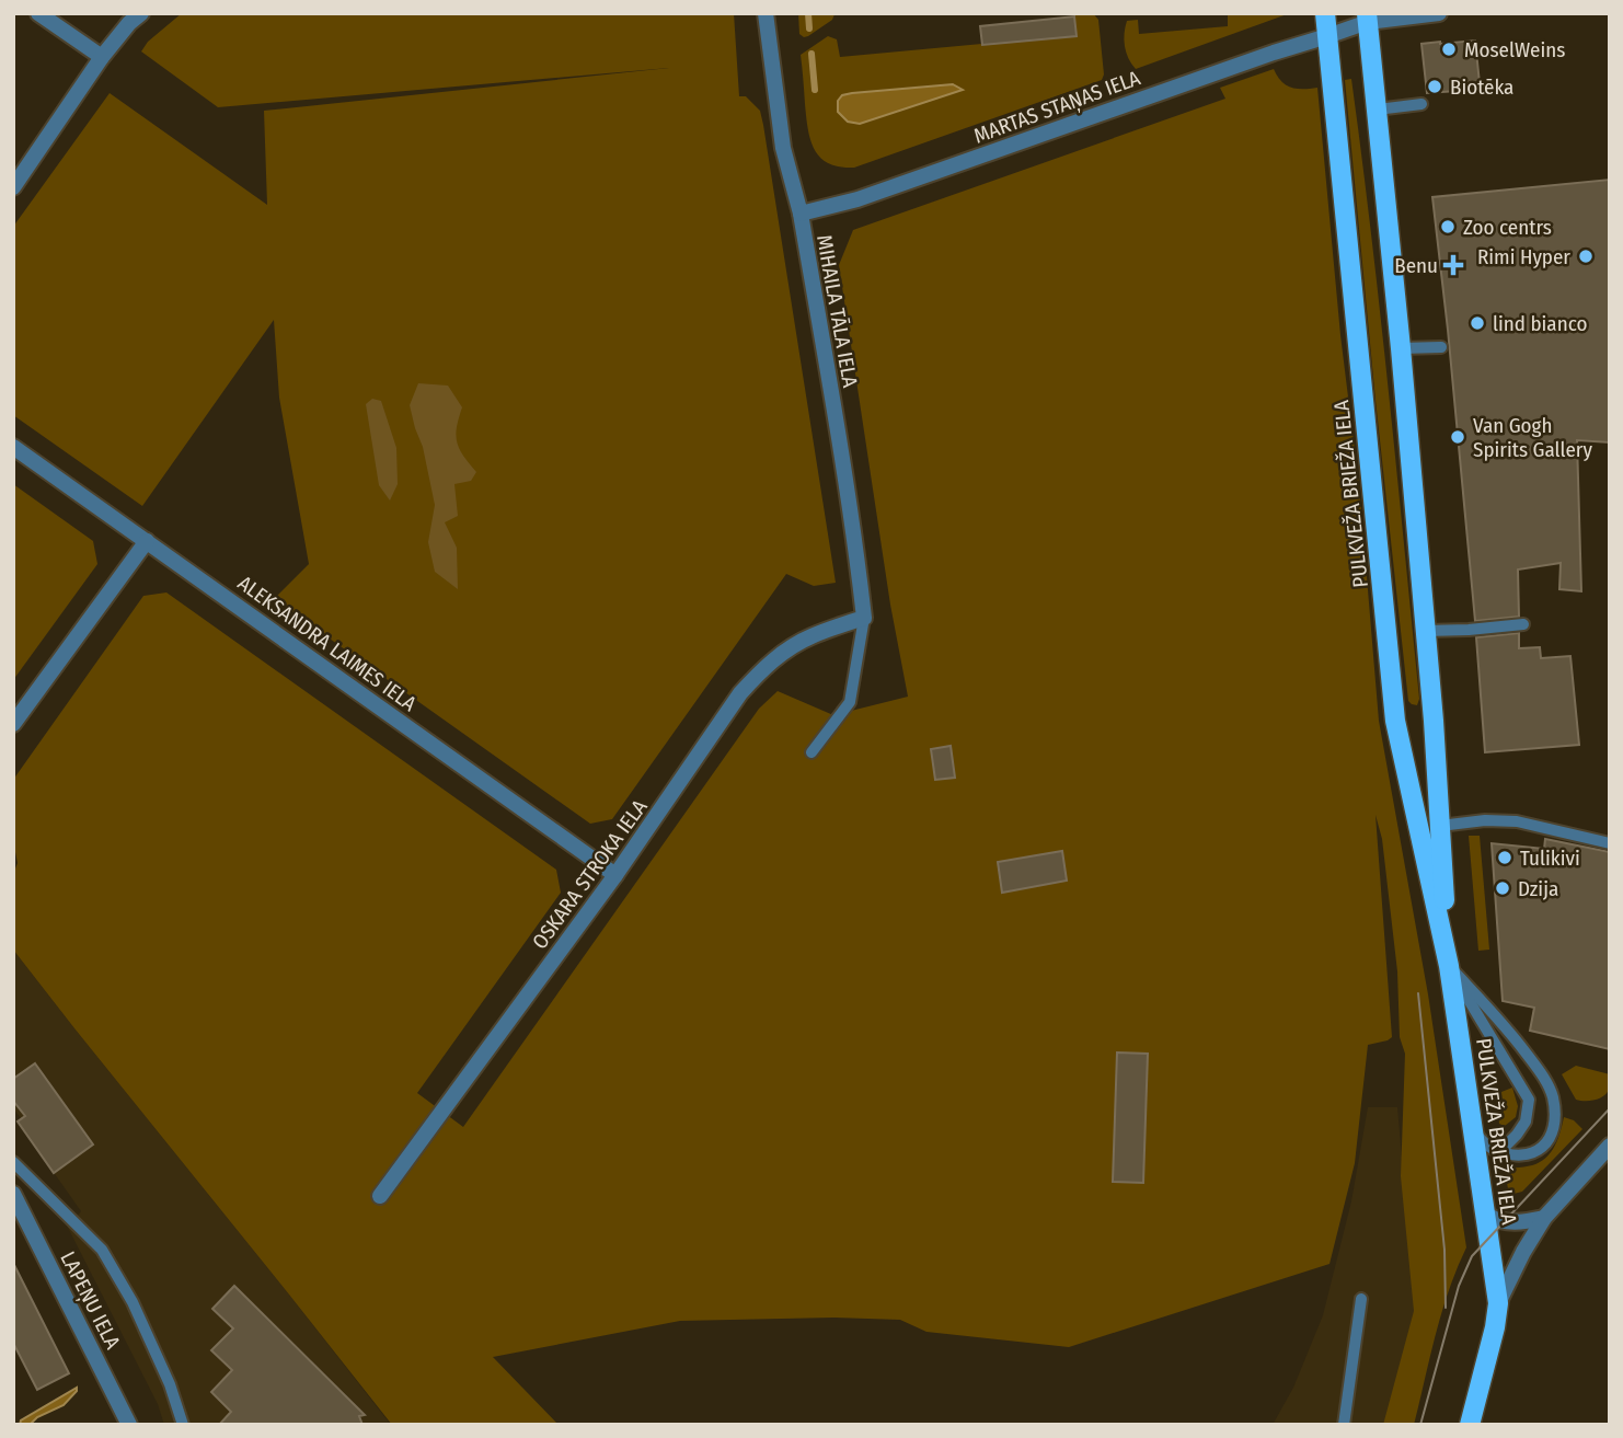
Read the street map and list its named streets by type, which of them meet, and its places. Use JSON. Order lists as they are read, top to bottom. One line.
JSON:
{"streets":{"main road":["PULKVEŽA BRIEŽA IELA"],"street":["MARTAS STAŅAS IELA","MIHAILA TĀLA IELA","ALEKSANDRA LAIMES IELA","OSKARA STROKA IELA","LAPEŅU IELA"]},"crossings":[["MARTAS STAŅAS IELA","MIHAILA TĀLA IELA"],["MARTAS STAŅAS IELA","PULKVEŽA BRIEŽA IELA"],["MIHAILA TĀLA IELA","OSKARA STROKA IELA"],["ALEKSANDRA LAIMES IELA","OSKARA STROKA IELA"]],"places":{"other":["MoselWeins","Biotēka","Zoo centrs","Rimi Hyper","lind bianco","Van Gogh Spirits Gallery","Tulikivi","Dzija"],"health":["Benu"]}}
